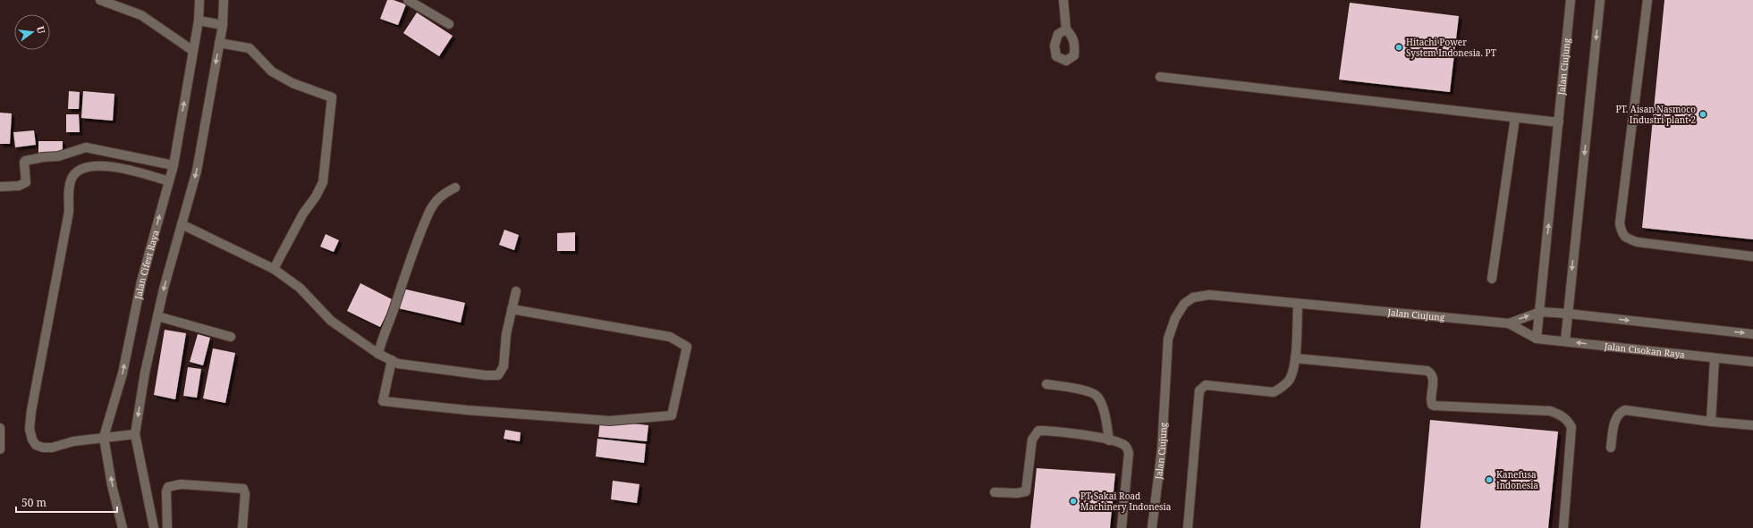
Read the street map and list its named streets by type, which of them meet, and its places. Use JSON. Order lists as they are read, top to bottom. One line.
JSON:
{"streets":{"street":["Jalan Ciujung","Jalan Cifest Raya","Jalan Cisokan Raya"]},"crossings":[["Jalan Ciujung","Jalan Cisokan Raya"]],"places":["Hitachi Power System Indonesia. PT","PT. Aisan Nasmoco Industri plant 2","Kanefusa Indonesia","PT Sakai Road Machinery Indonesia"],"scale_bar":"50 m","north":"right"}
